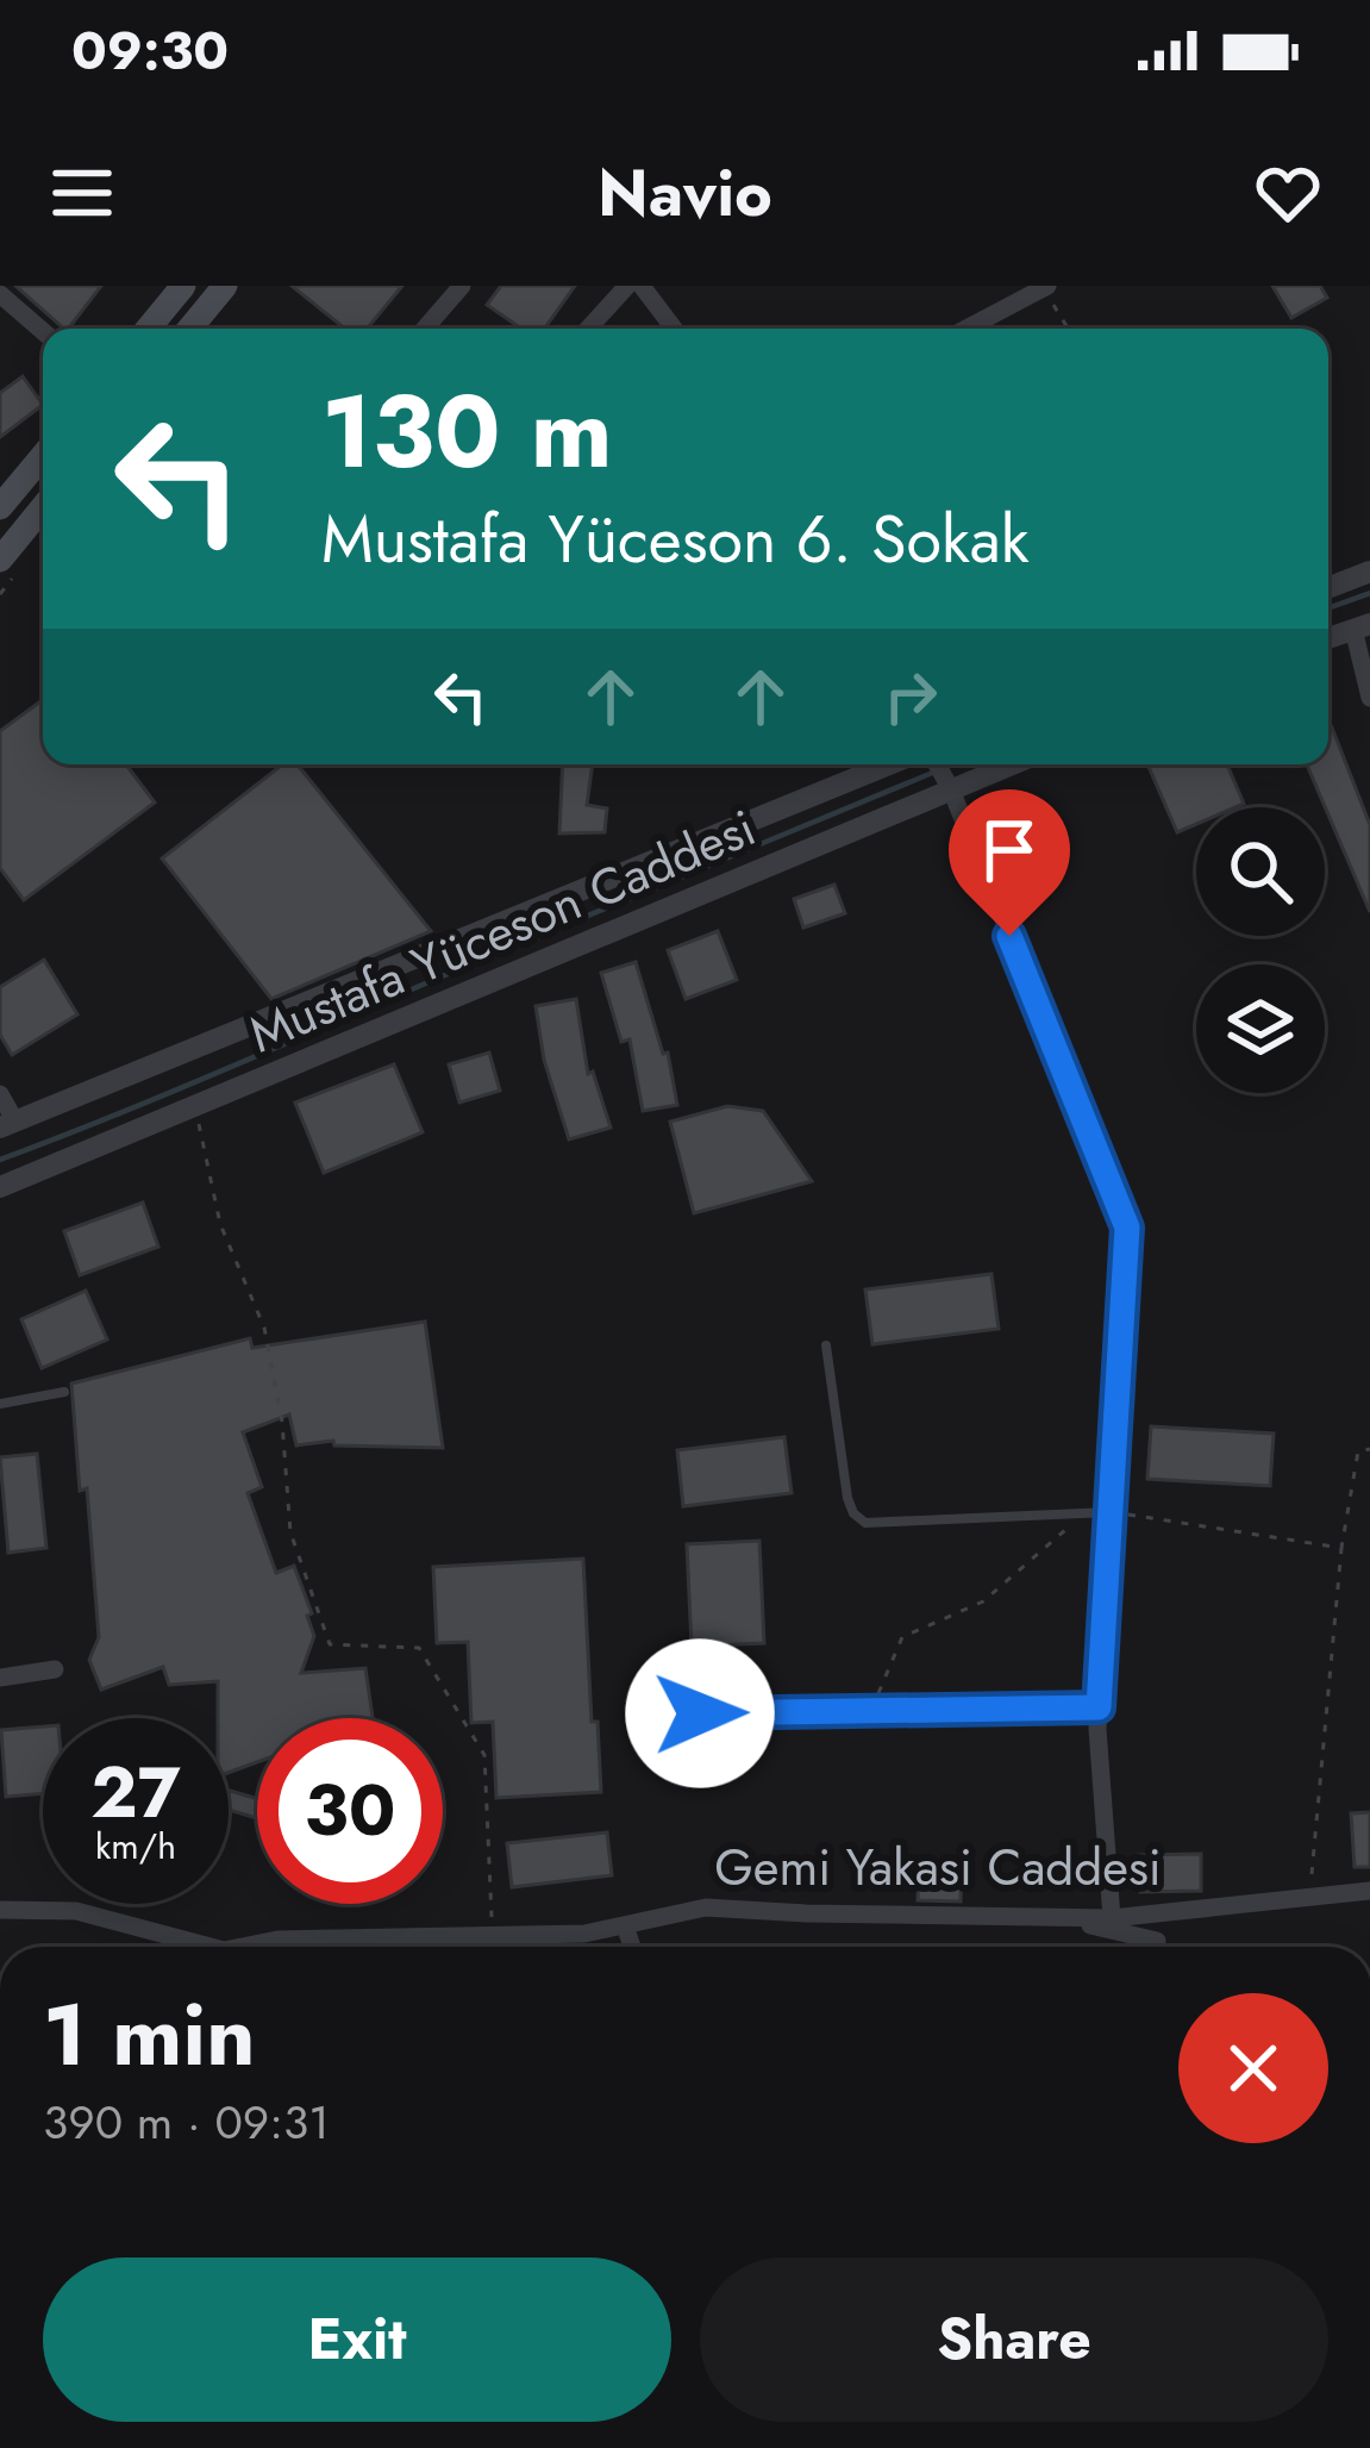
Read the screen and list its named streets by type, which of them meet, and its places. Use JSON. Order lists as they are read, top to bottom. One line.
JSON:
{"streets":{"street":["Mustafa Yüceson Caddesi","Gemi Yakasi Caddesi"]},"page":{"status":"09:30","header":"Navio","turn":["130 m","Mustafa Yüceson 6. Sokak"],"speed":"27 km/h","limit":"30","heading":["1 min","390 m · 09:31"],"buttons":["Exit","Share"]}}
